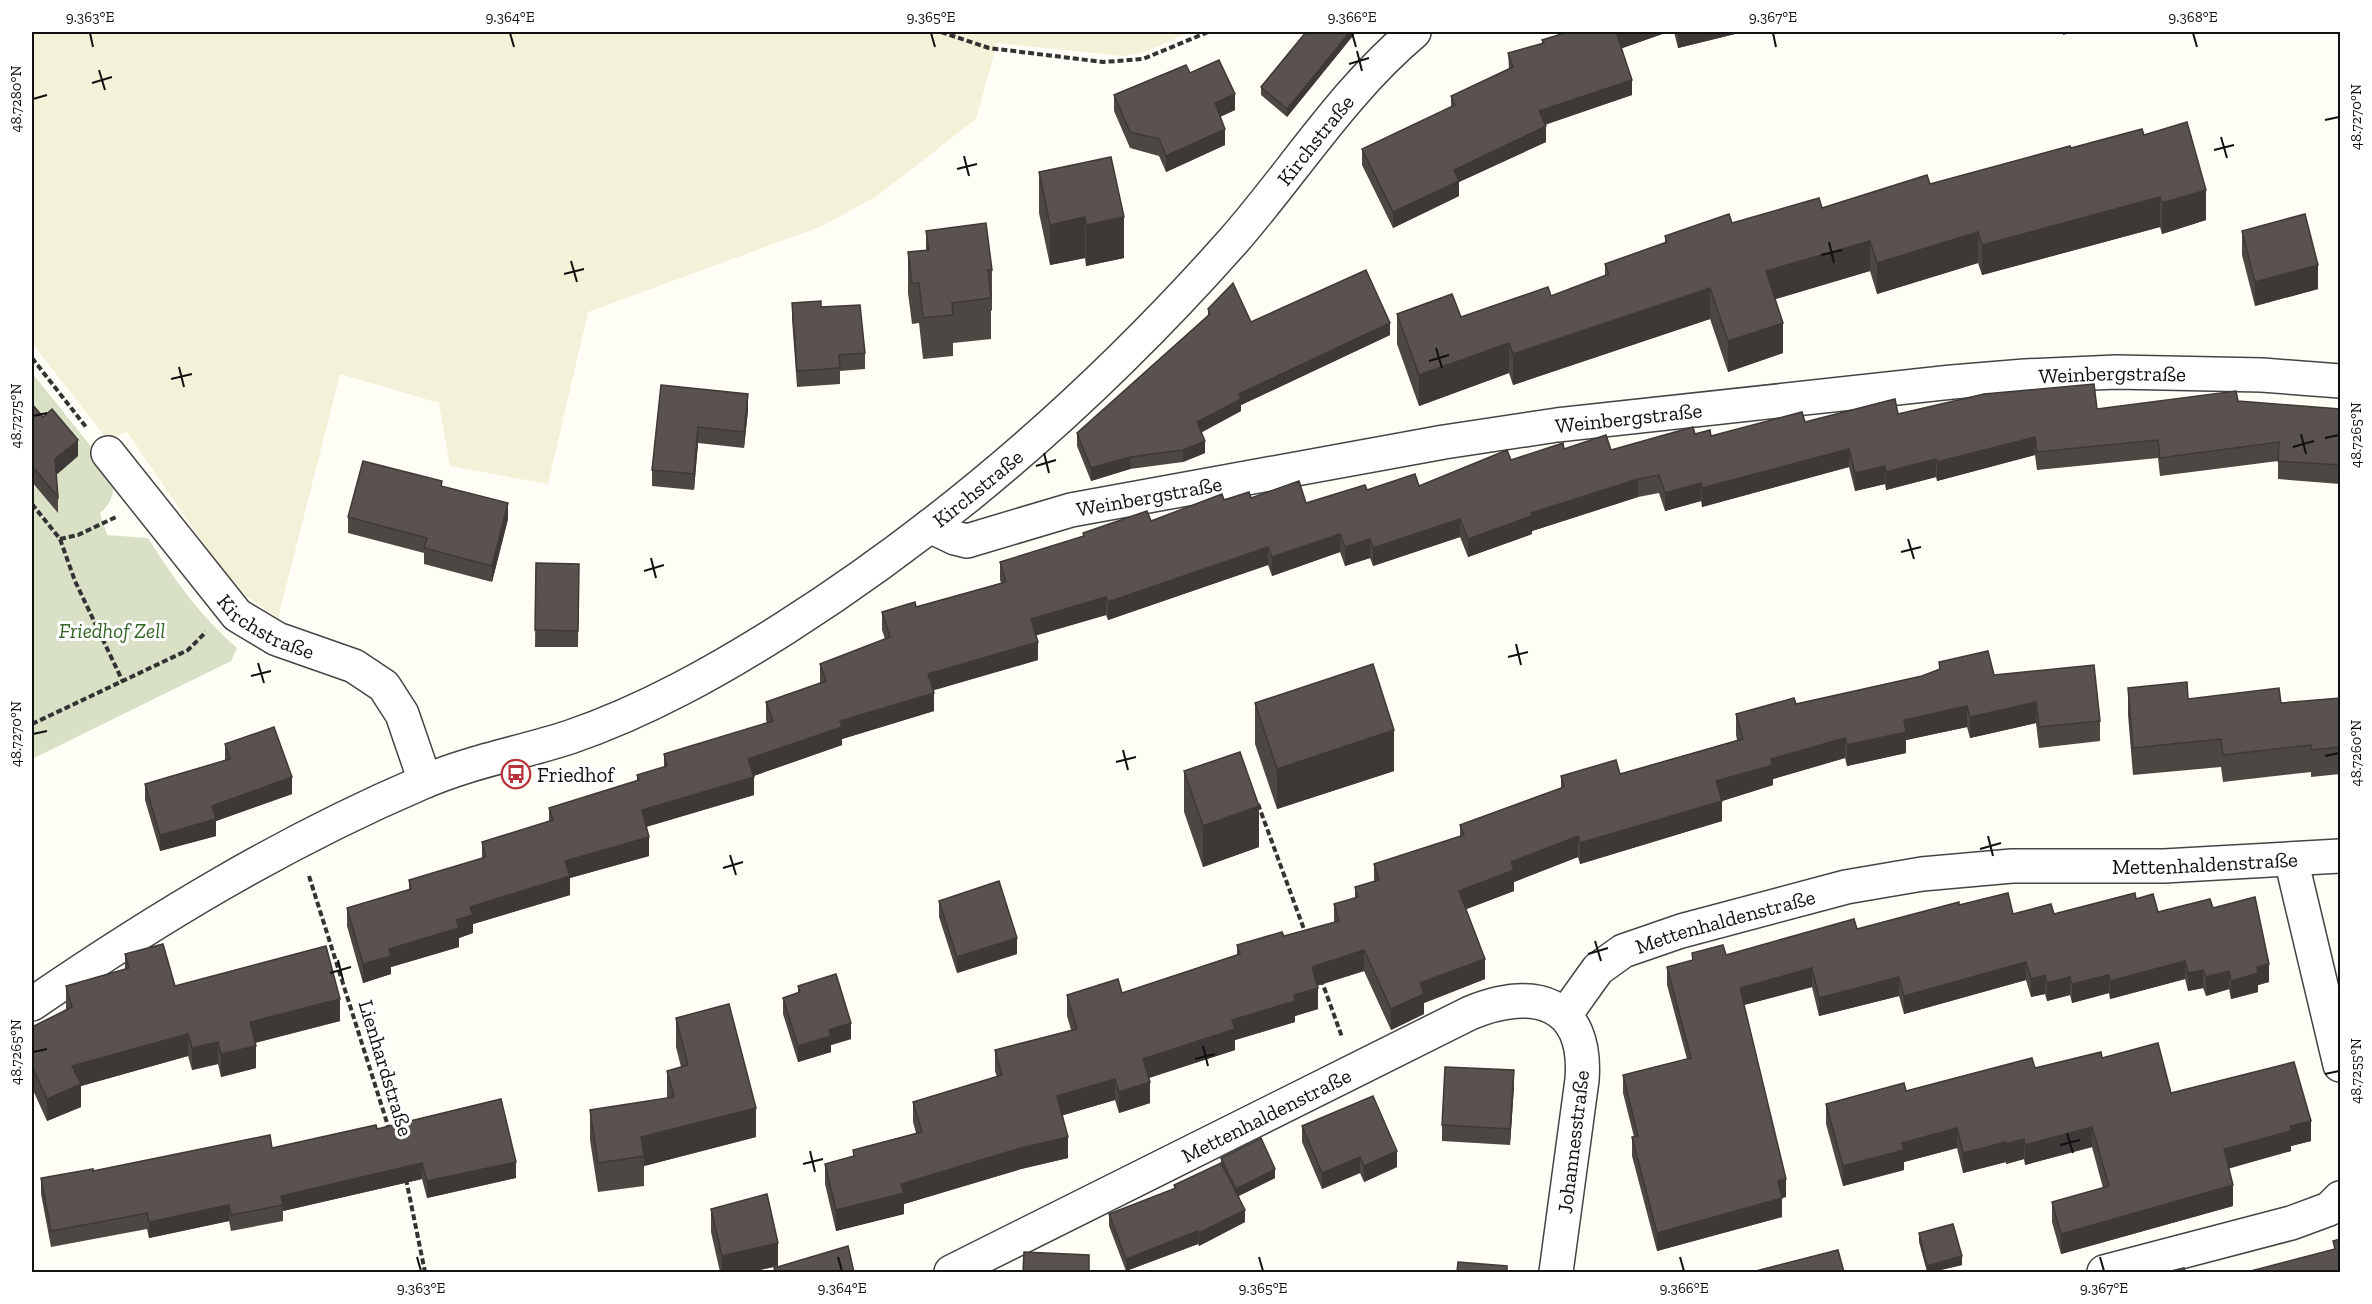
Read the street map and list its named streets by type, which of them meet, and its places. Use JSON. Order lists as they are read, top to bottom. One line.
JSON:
{"streets":{"street":["Kirchstraße","Weinbergstraße","Mettenhaldenstraße","Johannesstraße"],"path":["Lienhardstraße"]},"crossings":[["Kirchstraße","Weinbergstraße"],["Kirchstraße","Lienhardstraße"],["Mettenhaldenstraße","Johannesstraße"]],"parks":["Friedhof Zell"],"places":{"bus stop":["Friedhof"]},"coordinates":["9.363°E","9.364°E","9.365°E","9.366°E","9.367°E","9.368°E","48.7280°N","48.7270°N","48.7275°N","48.7265°N","48.7260°N","48.7255°N"]}
